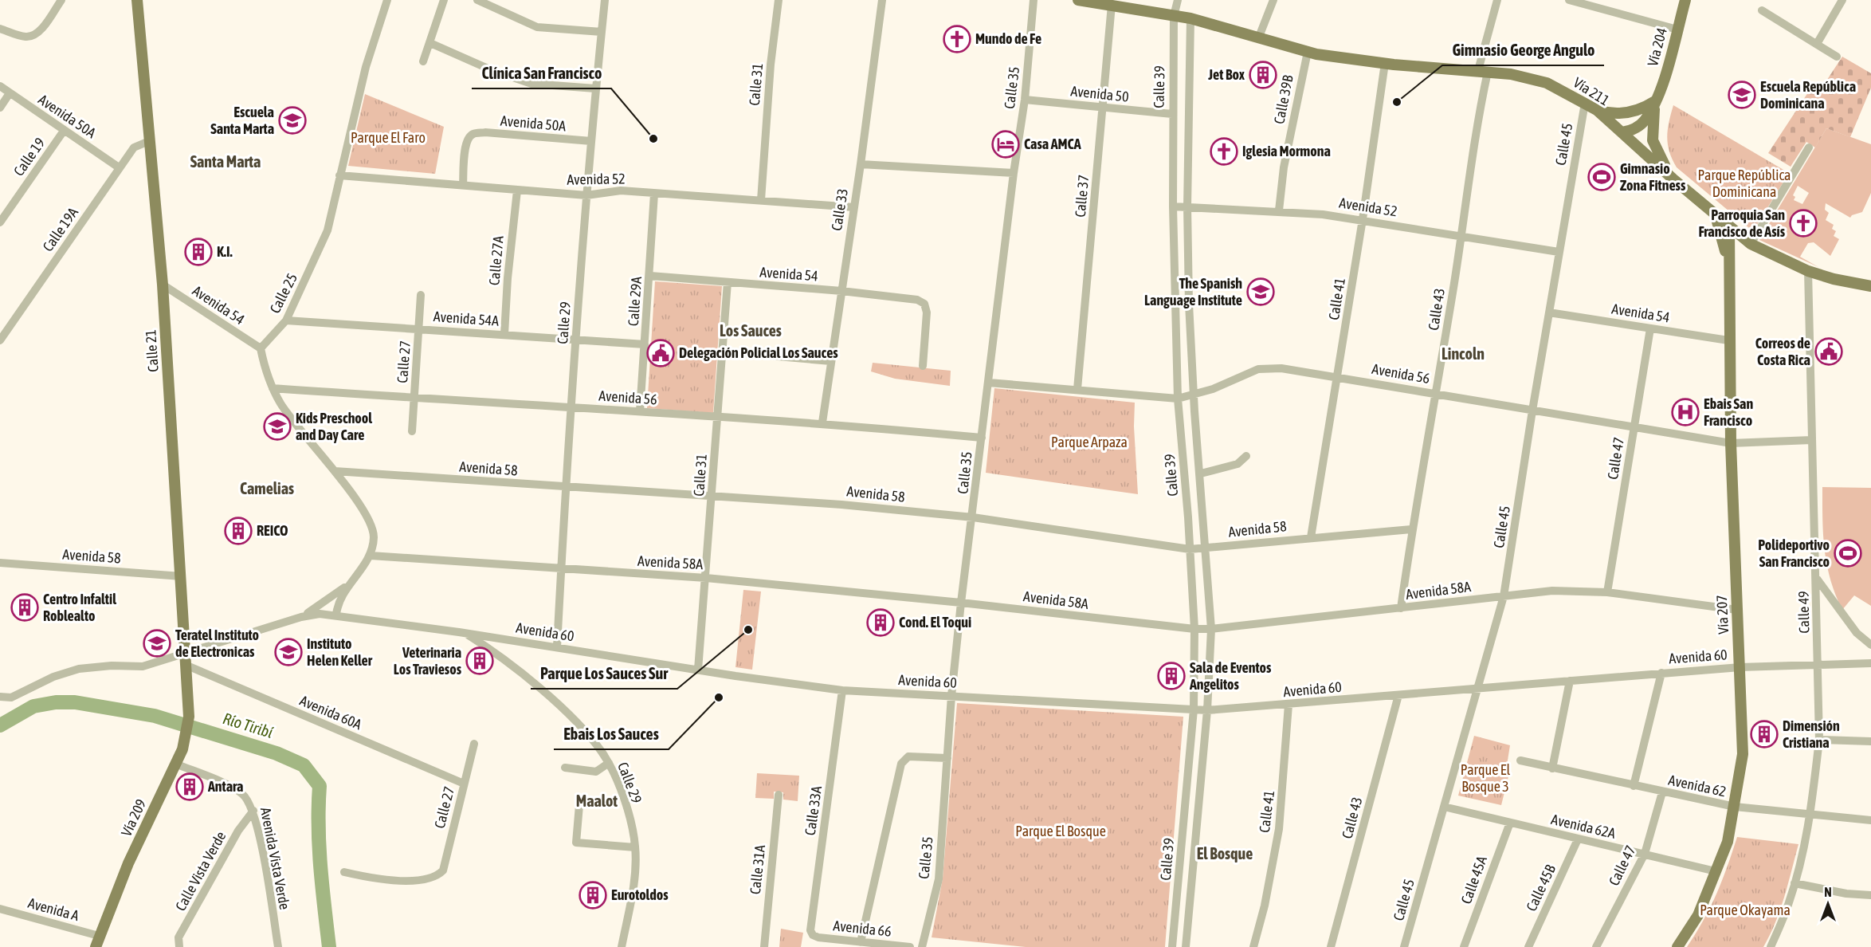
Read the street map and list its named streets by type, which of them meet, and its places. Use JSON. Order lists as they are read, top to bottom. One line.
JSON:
{"streets":{"main road":["Vía 204","Vía 211","Calle 21","Vía 207","Vía 209"],"street":["Calle 31","Calle 39","Calle 35","Avenida 50","Calle 39B","Avenida 50A","Calle 45","Calle 19","Avenida 52","Calle 37","Calle 33","Calle 19A","Calle 27A","Avenida 54","Calle 25","Calle 41","Calle 29A","Calle 43","Avenida 54A","Calle 29","Calle 27","Avenida 56","Calle 47","Avenida 58","Avenida 58A","Calle 49","Avenida 60","Avenida 60A","Avenida 62","Calle 33A","Avenida 62A","Avenida Vista Verde","Calle 31A","Calle Vista Verde","Calle 45A","Calle 45B","Avenida A","Avenida 66"]},"crossings":[["Vía 204","Vía 211"],["Calle 31","Avenida 52"],["Calle 31","Avenida 54"],["Calle 31","Avenida 56"],["Calle 31","Avenida 58"],["Calle 31","Avenida 58A"],["Calle 31","Avenida 60"],["Calle 39","Vía 211"],["Calle 39","Avenida 50"],["Calle 39","Avenida 52"],["Calle 39","Avenida 56"],["Calle 39","Avenida 58"],["Calle 39","Avenida 58A"],["Calle 39","Avenida 60"],["Calle 35","Avenida 50"],["Calle 35","Avenida 56"],["Calle 35","Avenida 58"],["Calle 35","Avenida 58A"],["Calle 35","Avenida 60"],["Vía 211","Calle 39B"],["Vía 211","Calle 45"],["Vía 211","Calle 37"],["Vía 211","Calle 41"],["Vía 211","Calle 43"],["Vía 211","Calle 49"],["Vía 211","Vía 207"],["Avenida 50","Calle 37"],["Calle 39B","Avenida 52"],["Avenida 50A","Calle 19"],["Avenida 50A","Avenida 52"],["Avenida 50A","Calle 19A"],["Avenida 50A","Calle 29"],["Calle 45","Avenida 52"],["Calle 45","Avenida 54"],["Calle 45","Avenida 56"],["Calle 45","Avenida 58A"],["Calle 45","Avenida 60"],["Calle 45","Avenida 62A"],["Avenida 52","Calle 33"],["Avenida 52","Calle 27A"],["Avenida 52","Calle 25"],["Avenida 52","Calle 41"],["Avenida 52","Calle 29A"],["Avenida 52","Calle 43"],["Avenida 52","Calle 29"],["Calle 37","Avenida 56"],["Calle 33","Avenida 54"],["Calle 33","Avenida 56"],["Calle 19A","Calle 21"],["Calle 27A","Avenida 54A"],["Avenida 54","Calle 25"],["Avenida 54","Calle 29A"],["Avenida 54","Calle 21"],["Avenida 54","Calle 47"],["Avenida 54","Vía 207"],["Calle 25","Avenida 54A"],["Calle 41","Avenida 56"],["Calle 41","Avenida 58"],["Calle 41","Avenida 60"],["Calle 29A","Avenida 54A"],["Calle 29A","Avenida 56"],["Calle 43","Avenida 56"],["Calle 43","Avenida 58"],["Calle 43","Avenida 58A"],["Calle 43","Avenida 60"],["Avenida 54A","Calle 29"],["Avenida 54A","Calle 27"],["Calle 29","Avenida 56"],["Calle 29","Avenida 58"],["Calle 29","Avenida 58A"],["Calle 29","Avenida 60"],["Calle 21","Avenida 58"],["Calle 21","Avenida 60"],["Calle 21","Avenida 60A"],["Calle 21","Vía 209"],["Calle 27","Avenida 56"],["Calle 27","Avenida 60A"],["Avenida 56","Calle 47"],["Avenida 56","Calle 49"],["Avenida 56","Vía 207"],["Calle 47","Avenida 58A"],["Calle 47","Avenida 62"],["Calle 47","Avenida 62A"],["Avenida 58A","Vía 207"],["Calle 49","Avenida 60"],["Calle 49","Avenida 62"],["Vía 207","Avenida 60"],["Vía 207","Avenida 62"],["Vía 207","Avenida 62A"],["Avenida 60","Calle 33A"],["Calle 33A","Avenida 66"],["Vía 209","Avenida Vista Verde"],["Vía 209","Avenida A"],["Avenida 62A","Calle 45A"],["Avenida 62A","Calle 45B"],["Avenida Vista Verde","Calle Vista Verde"]],"districts":["Santa Marta","Los Sauces","Lincoln","Camelias","Maalot","El Bosque"],"water":["Río Tiribí"],"parks":["Parque El Faro","Parque República Dominicana","Parque Arpaza","Parque El Bosque 3","Parque El Bosque","Parque Okayama"],"places":{"church":["Mundo de Fe","Iglesia Mormona","Parroquia San Francisco de Asís"],"building":["Jet Box","K.I.","REICO","Centro Infaltil Roblealto","Cond. El Toqui","Veterinaria Los Traviesos","Sala de Eventos Angelitos","Dimensión Cristiana","Antara","Eurotoldos"],"school or university":["Escuela República Dominicana","Escuela Santa Marta","The Spanish Language Institute","Kids Preschool and Day Care","Teratel Instituto de Electronicas","Instituto Helen Keller"],"other":["Gimnasio George Angulo","Clínica San Francisco","Parque Los Sauces Sur","Ebais Los Sauces"],"hotel":["Casa AMCA"],"sports":["Gimnasio Zona Fitness","Polideportivo San Francisco"],"public building":["Correos de Costa Rica","Delegación Policial Los Sauces"],"hospital":["Ebais San Francisco"]},"north":"top"}
